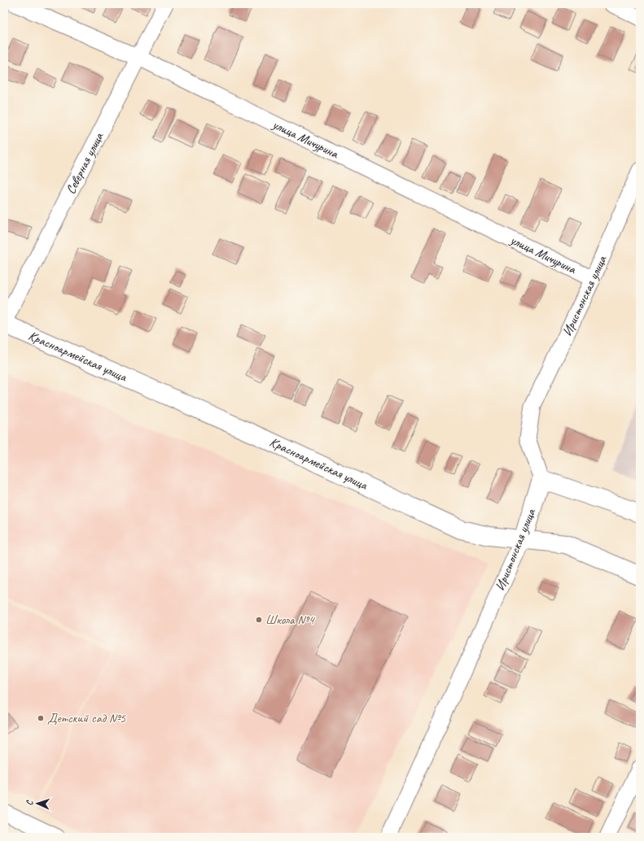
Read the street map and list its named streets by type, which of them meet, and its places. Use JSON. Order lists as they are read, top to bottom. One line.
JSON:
{"streets":{"street":["улица Мичурина","Северная улица","Иристонская улица","Красноармейская улица"]},"crossings":[["улица Мичурина","Северная улица"],["улица Мичурина","Иристонская улица"],["Северная улица","Красноармейская улица"],["Иристонская улица","Красноармейская улица"]],"places":["Школа №4","Детский сад №5"],"north":"left"}
